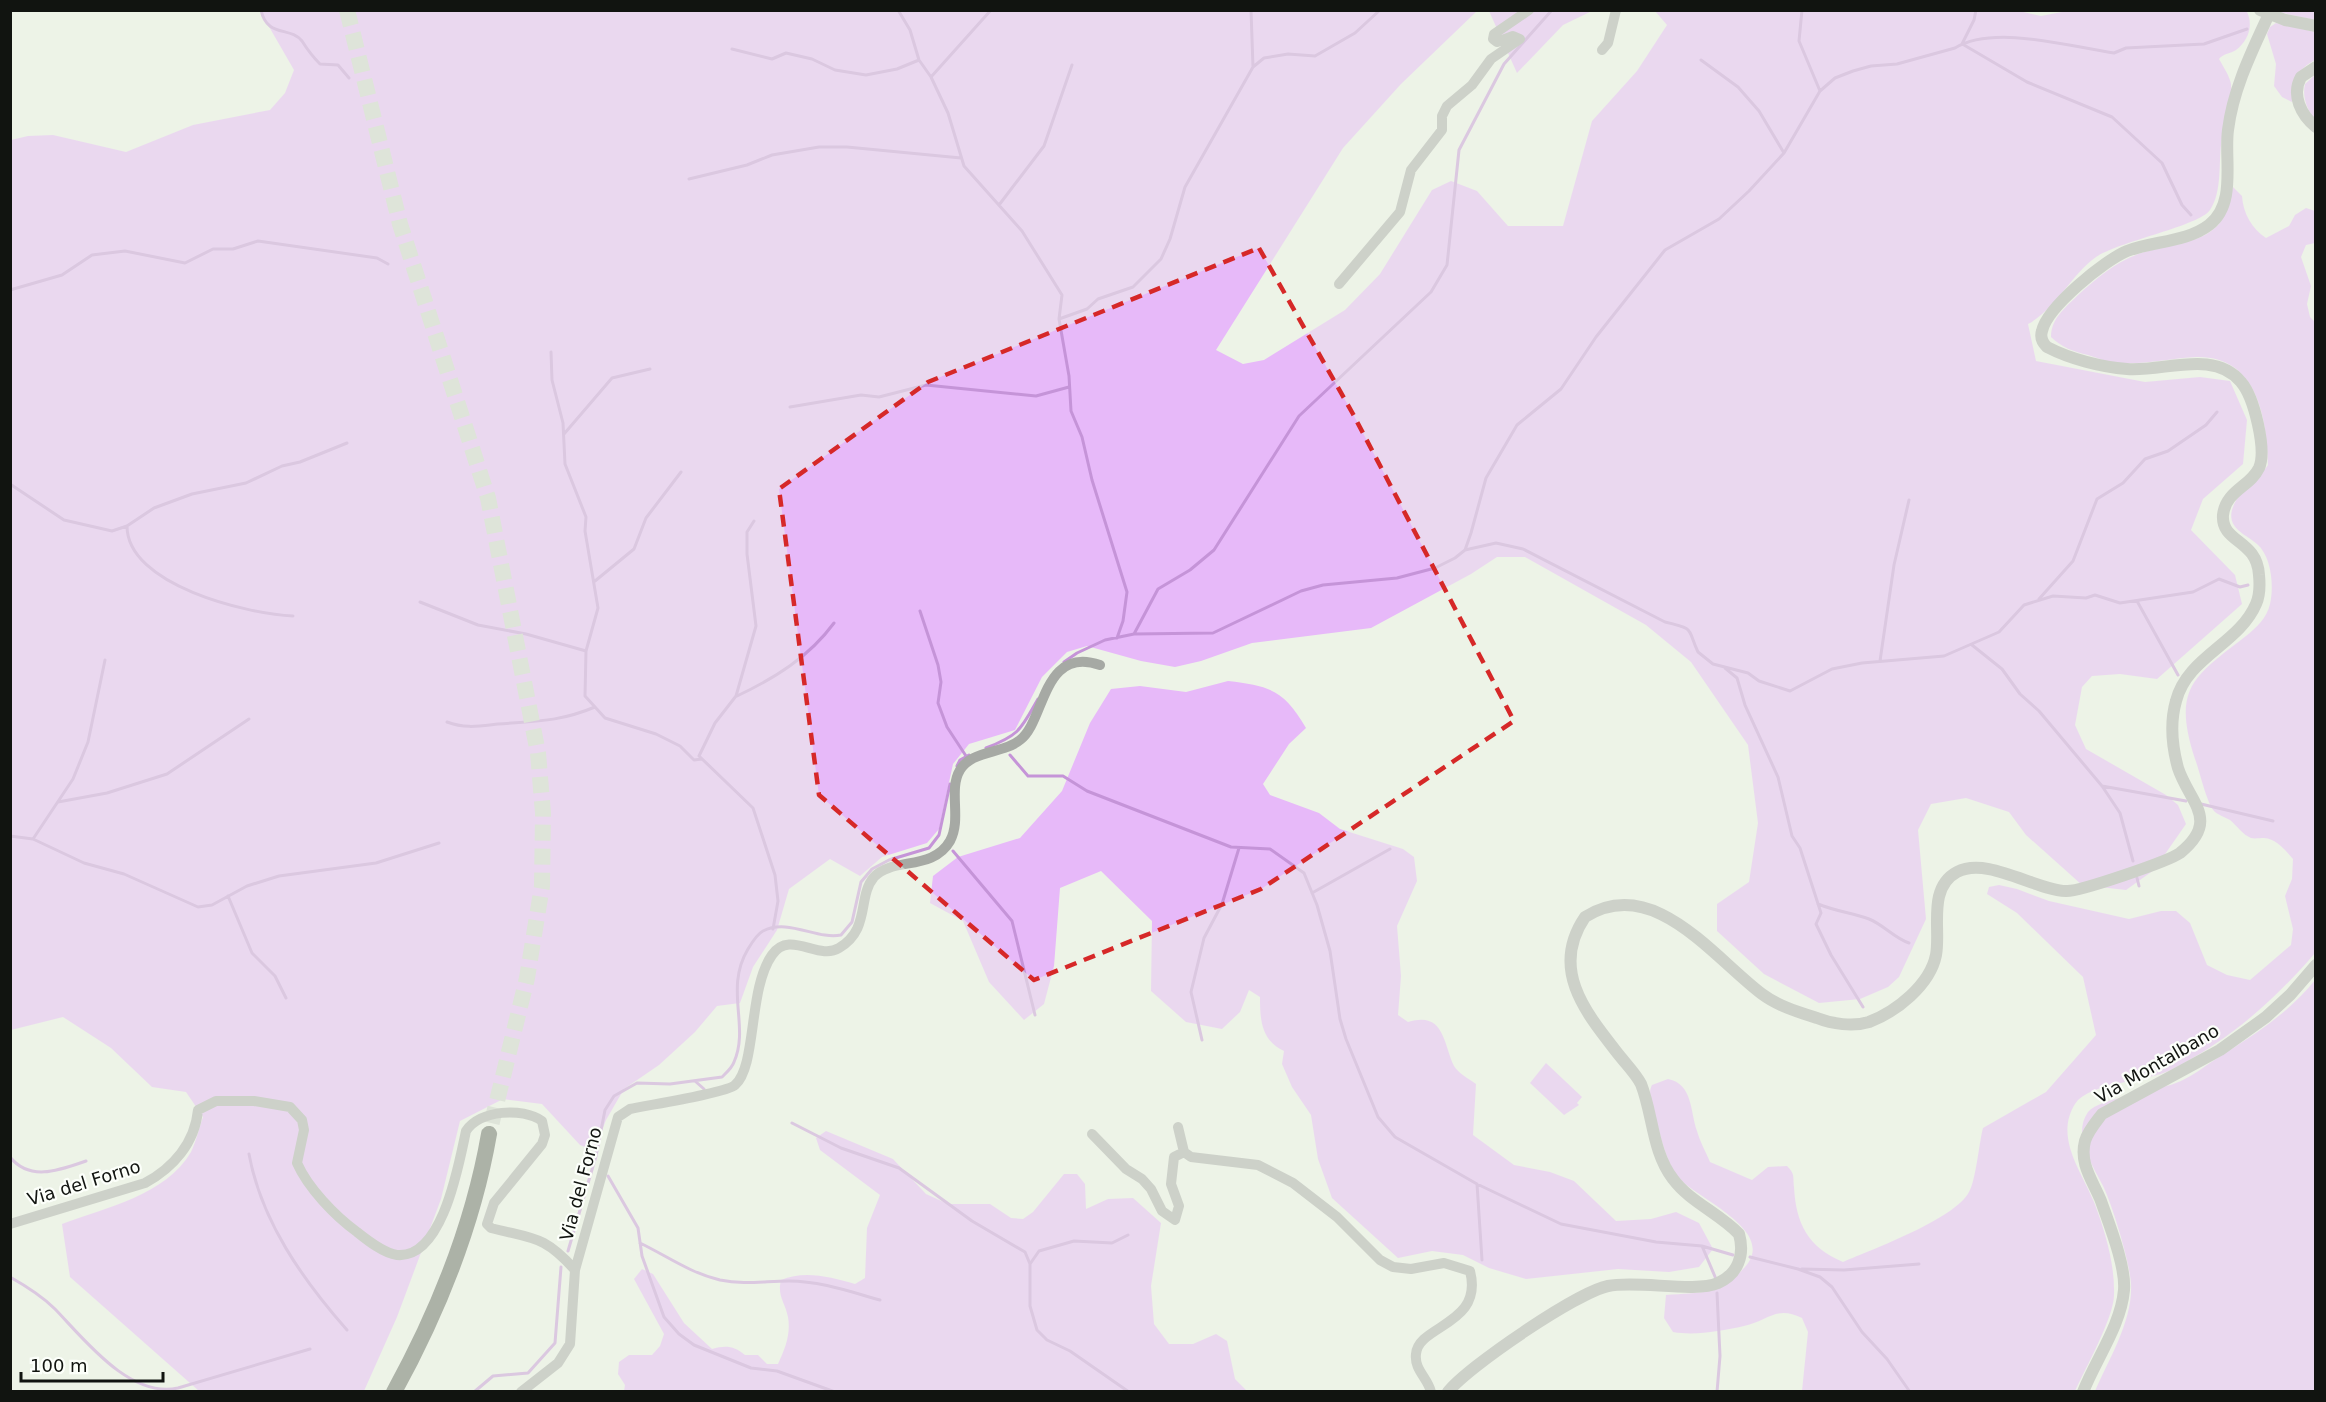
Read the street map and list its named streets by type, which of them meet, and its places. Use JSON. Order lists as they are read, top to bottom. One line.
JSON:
{"streets":{"street":["Via Montalbano","Via del Forno"]},"scale_bar":"100 m"}
